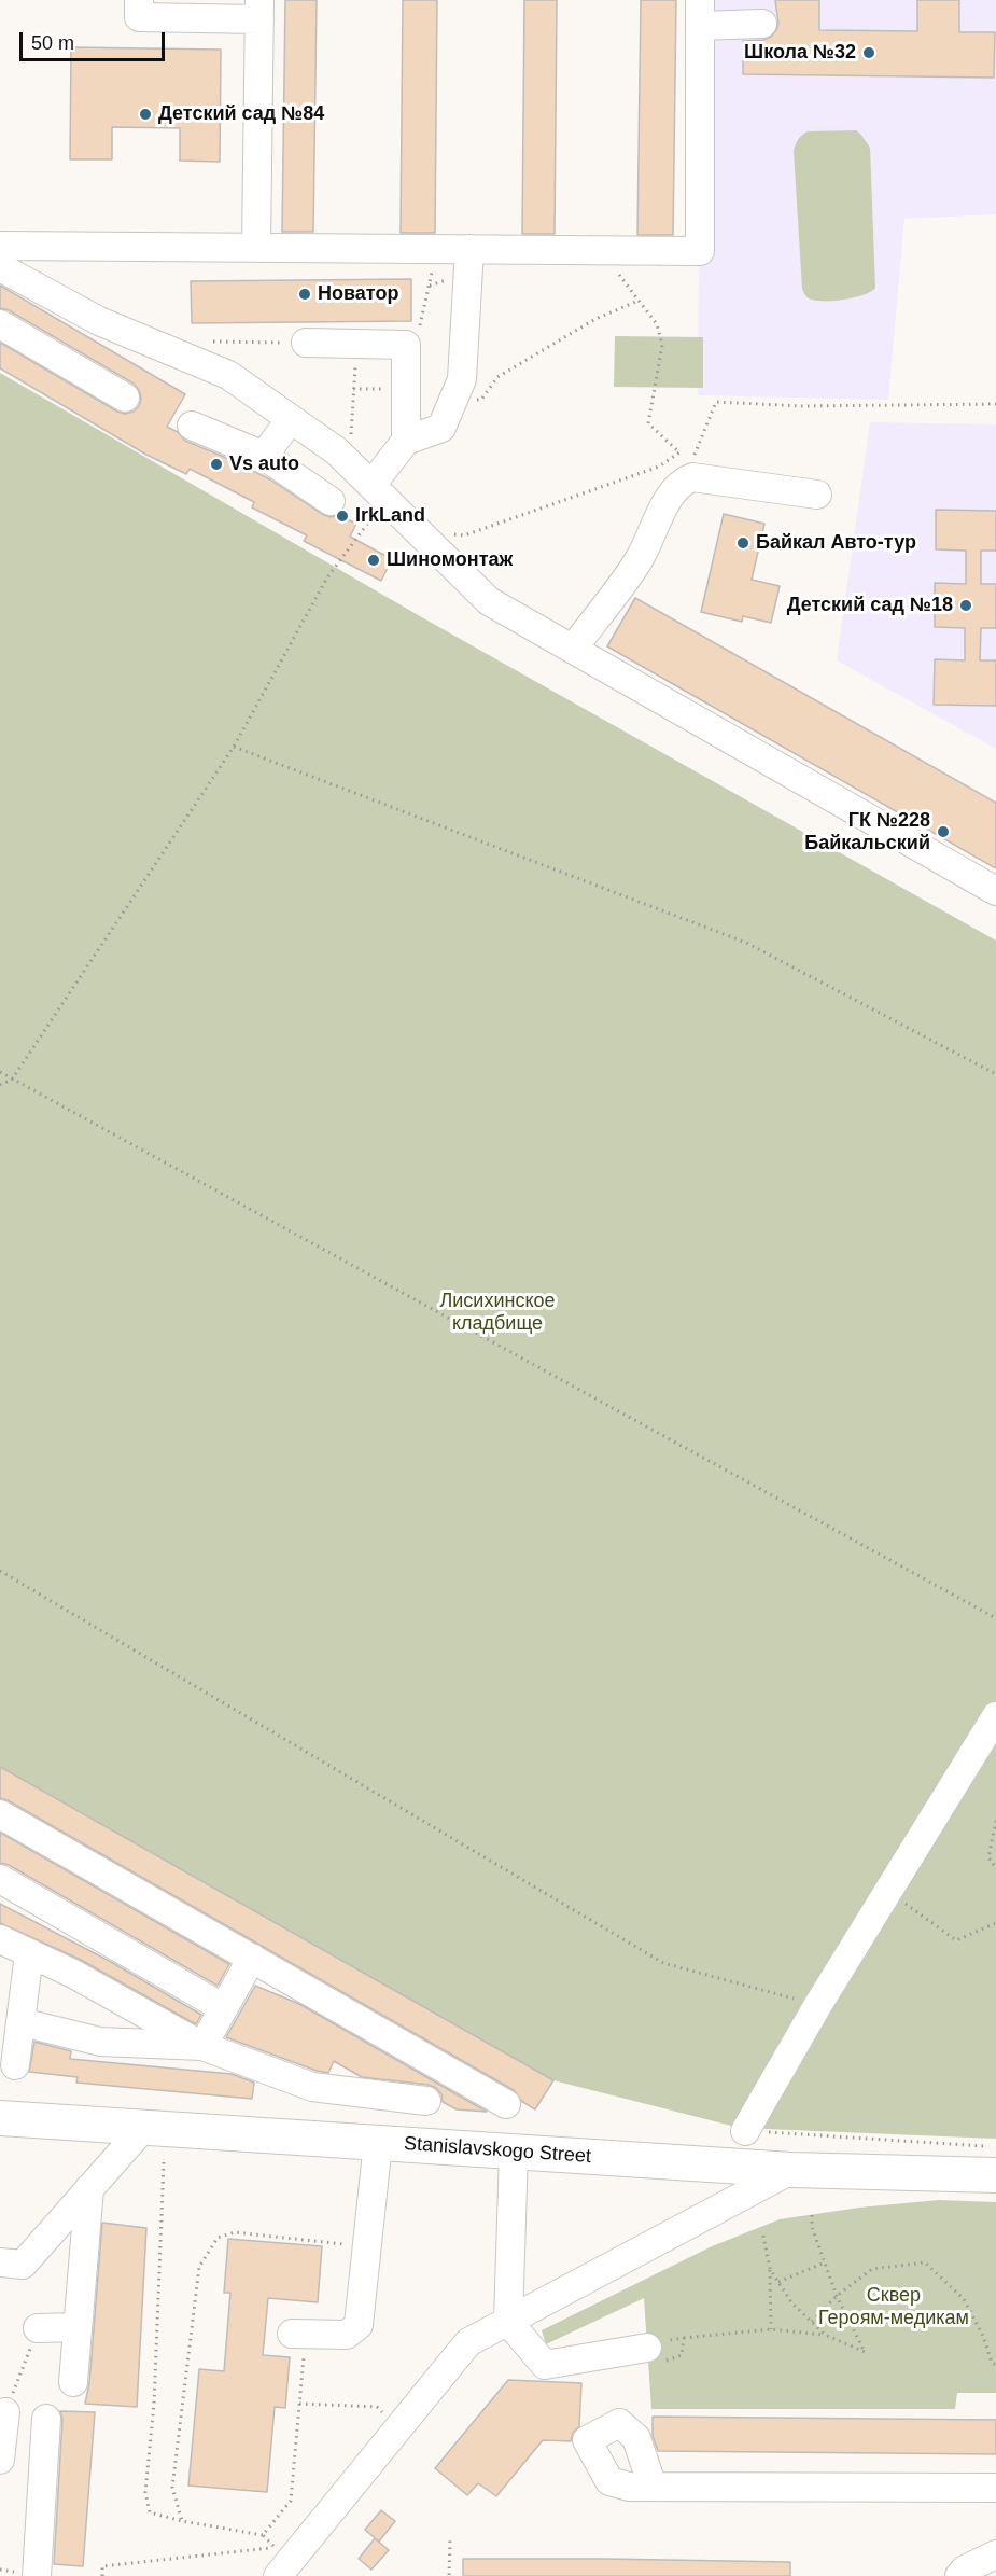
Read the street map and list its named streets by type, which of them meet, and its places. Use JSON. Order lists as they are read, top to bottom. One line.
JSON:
{"streets":{"main road":["Stanislavskogo Street"]},"parks":["Лисихинское кладбище","Сквер Героям-медикам"],"places":["Школа №32","Детский сад №84","Новатор","Vs auto","IrkLand","Байкал Авто-тур","Шиномонтаж","Детский сад №18","ГК №228 Байкальский"],"scale_bar":"50 m"}
